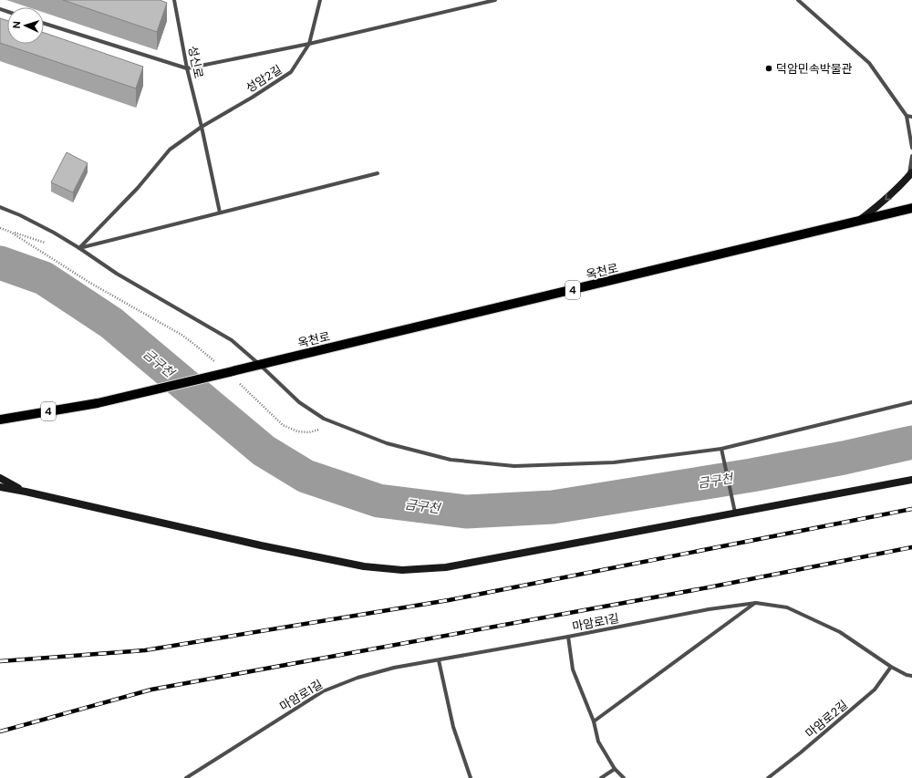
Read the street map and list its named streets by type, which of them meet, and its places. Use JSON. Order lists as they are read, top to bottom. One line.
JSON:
{"streets":{"main road":["옥천로","4"],"street":["성신로","성암2길","마암로1길","마암로2길"]},"crossings":[["성신로","성암2길"],["마암로1길","마암로2길"]],"water":["금구천"],"places":["덕암민속박물관"],"north":"left"}
